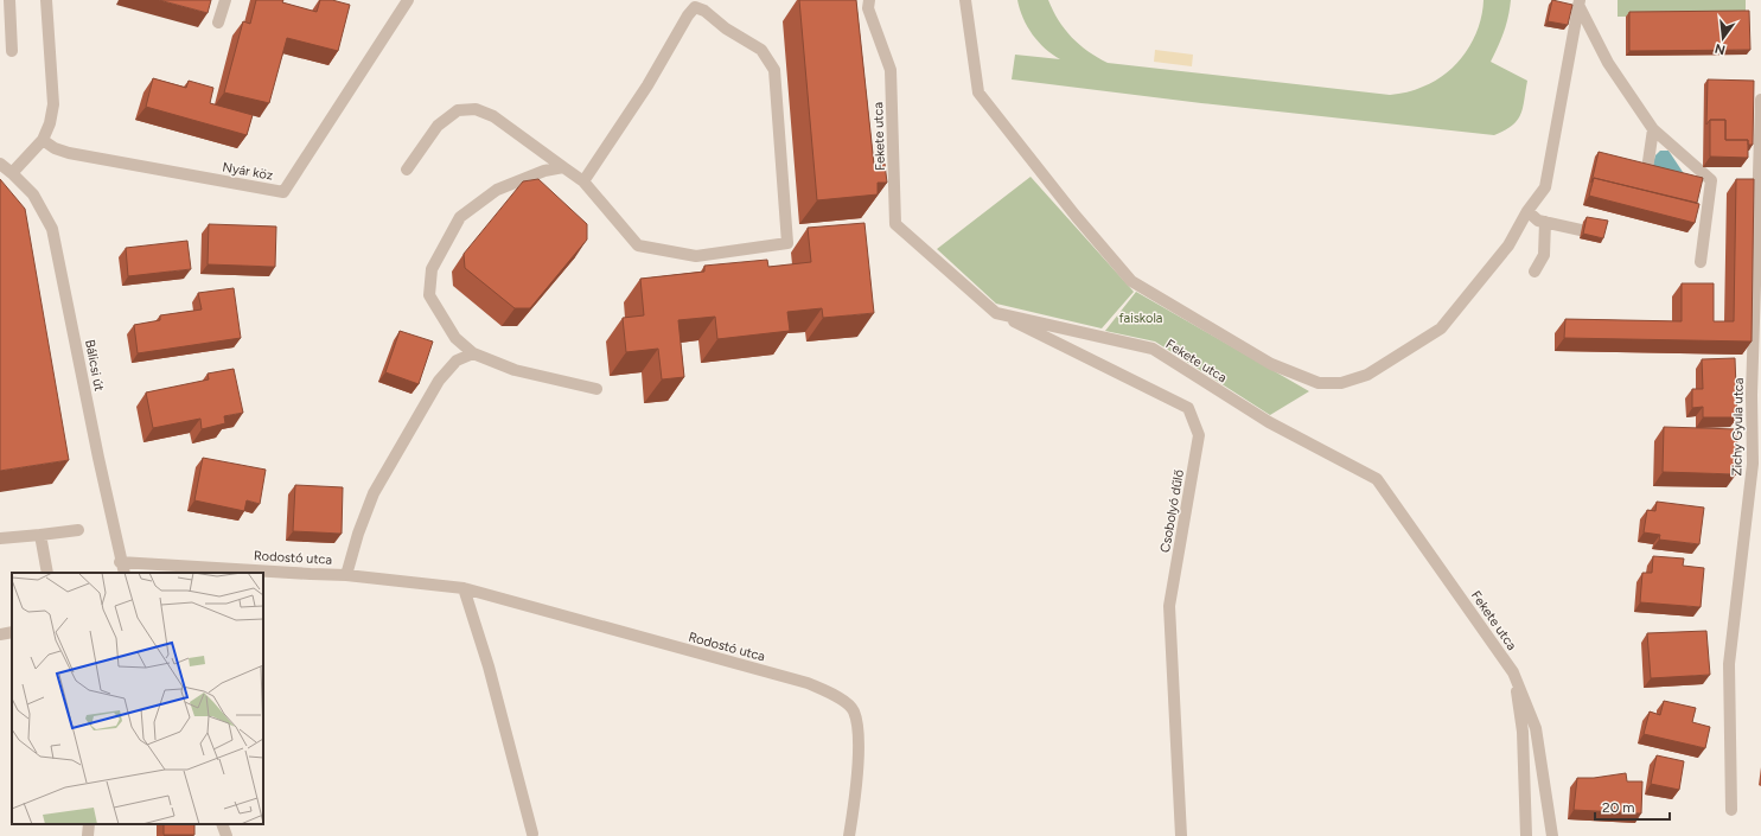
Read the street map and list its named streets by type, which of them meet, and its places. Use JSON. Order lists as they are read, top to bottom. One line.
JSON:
{"streets":{"street":["Fekete utca","Nyár köz","Bálicsi út","Zichy Gyula utca","Csobolyó dűlő","Rodostó utca"]},"crossings":[["Fekete utca","Csobolyó dűlő"],["Bálicsi út","Rodostó utca"]],"parks":["faiskola"],"scale_bar":"20 m","north":"bottom"}
